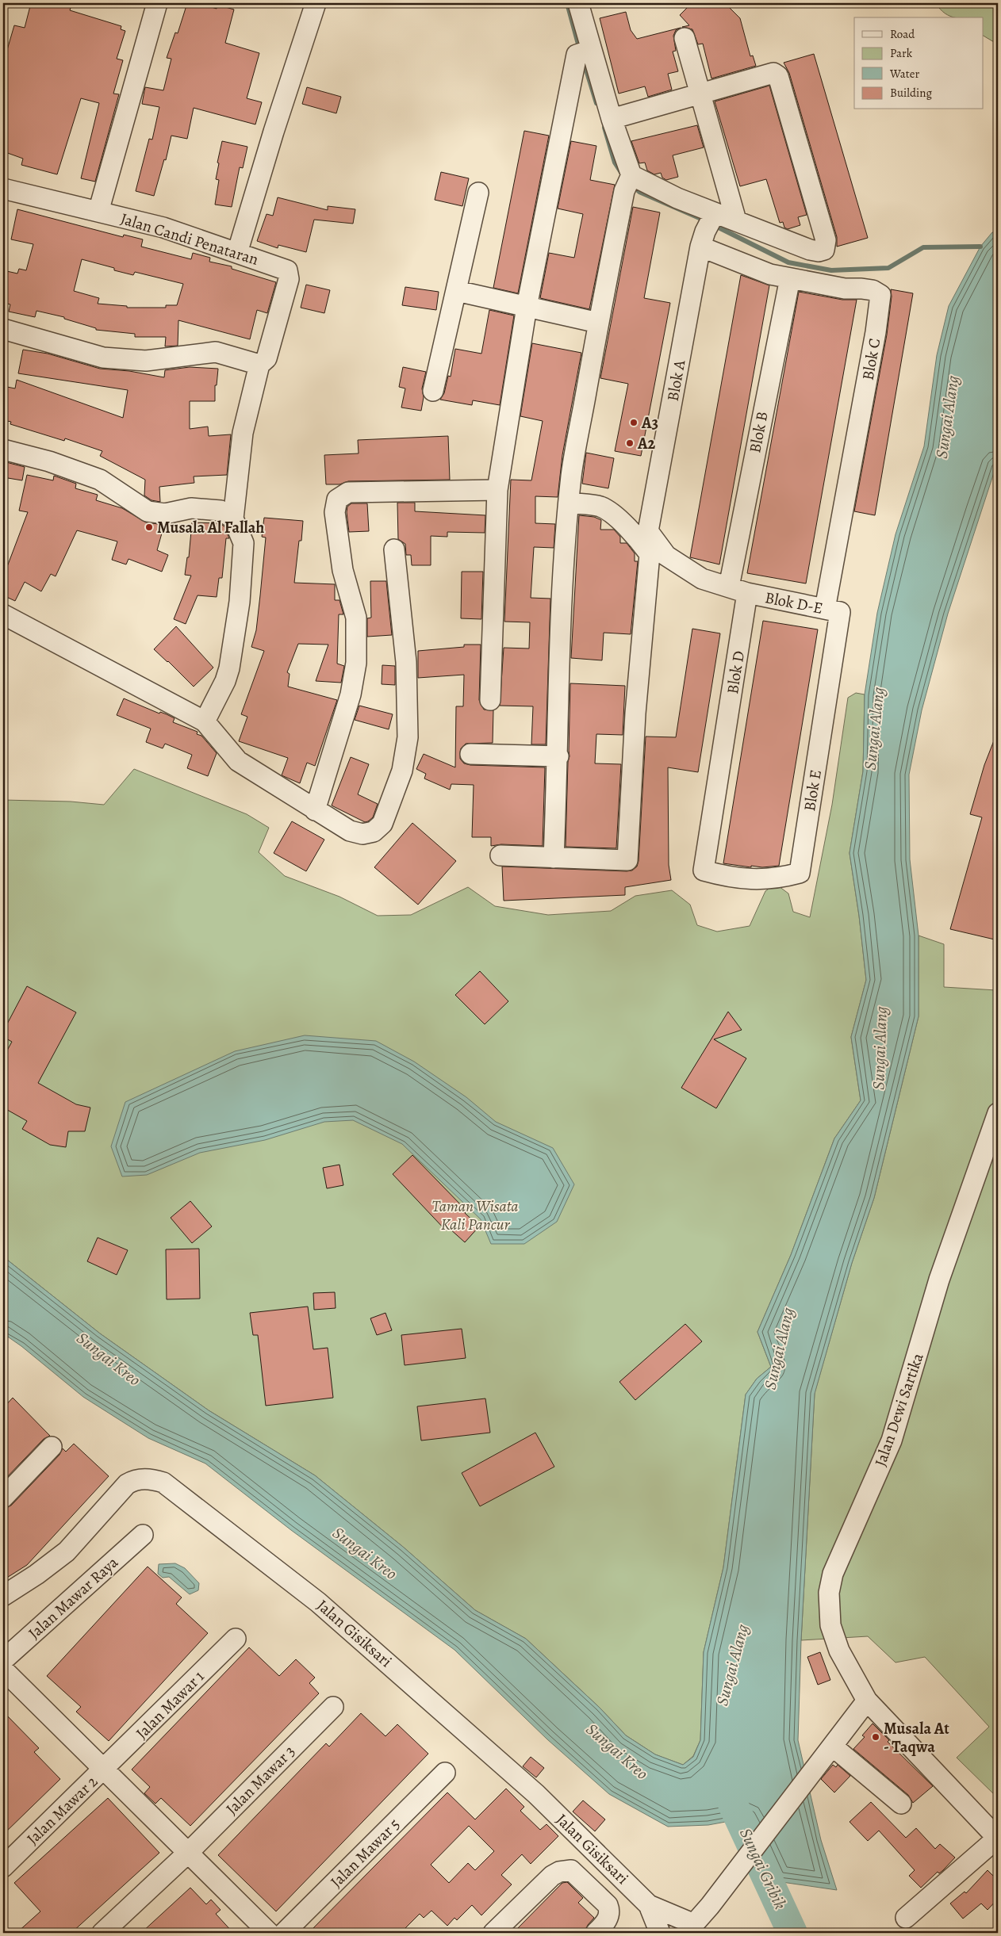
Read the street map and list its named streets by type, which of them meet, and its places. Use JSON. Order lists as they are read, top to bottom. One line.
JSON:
{"streets":{"street":["Jalan Candi Penataran","Blok C","Blok A","Blok B","Blok D-E","Blok D","Blok E","Jalan Dewi Sartika","Jalan Mawar Raya","Jalan Gisiksari","Jalan Mawar 1","Jalan Mawar 3","Jalan Mawar 2","Jalan Mawar 5"]},"crossings":[["Blok C","Blok A"],["Blok C","Blok B"],["Blok C","Blok D-E"],["Blok C","Blok E"],["Blok A","Blok B"],["Blok D-E","Blok D"],["Blok D-E","Blok E"],["Blok D","Blok E"],["Jalan Mawar 1","Jalan Mawar 2"]],"water":["Sungai Alang","Sungai Kreo","Sungai Gribik"],"parks":["Taman Wisata Kali Pancur"],"places":["A3","A2","Musala Al Fallah","Musala At - Taqwa"],"legend":["Road","Park","Water","Building"]}
